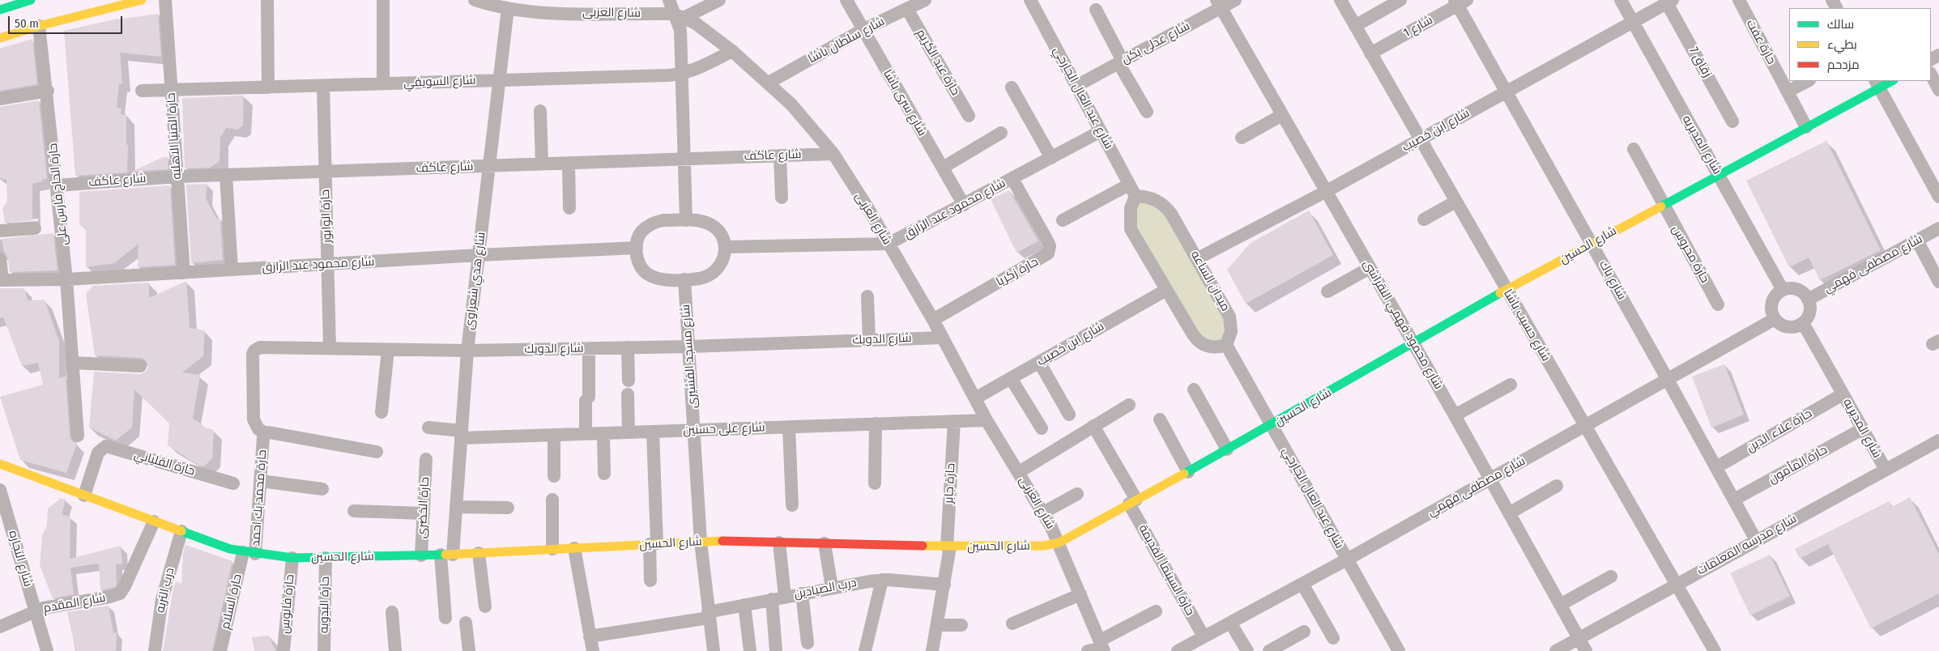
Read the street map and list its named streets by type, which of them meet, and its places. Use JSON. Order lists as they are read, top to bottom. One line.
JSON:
{"streets":{"street":["شارع العزبى","شارع 1","شارع سلطان باشا","حارة عفت","شارع عدلى يكن","حارة عبد الكريم","زقاق 7","شارع السويفي","شارع عبد العال الجارحي","شارع سرى باشا","شارع ابن خصيب","حارة المنيا الاهليه","شارع المديريه","شارع عاكف","حارة الحاج فارس على","شارع محمود عبد الرازق","حارة الوابور","شارع الحسين","حارة محروس","شارع مصطفى فهمي","حارة زكريا","شارع باك","شارع هدي شعراوى","ميدان الساعه","شارع محمود فهمي النقراشى","شارع حسيب باشا","شارع الدويك","شارع مسجد القشيرى","شارع على حسنين","حارة علاء الدين","حارة القلياني","حارة المأمون","حارة جابر","حارة محمد بك احمد","حارة الخضرى","شارع مدرسه المعلمات","شارع التجاره","حارة السينما القديمة","درب الصيادين","درب التربه","حارة السلام","شارع المقدم","حارة فانوس","حارة البدويه"]},"crossings":[["شارع العزبى","شارع سلطان باشا"],["شارع العزبى","شارع السويفي"],["شارع العزبى","شارع ابن خصيب"],["شارع العزبى","شارع عاكف"],["شارع العزبى","شارع محمود عبد الرازق"],["شارع العزبى","شارع الحسين"],["شارع العزبى","حارة زكريا"],["شارع العزبى","شارع هدي شعراوى"],["شارع العزبى","شارع الدويك"],["شارع العزبى","شارع على حسنين"],["شارع 1","شارع باك"],["شارع 1","شارع حسيب باشا"],["شارع سلطان باشا","حارة عبد الكريم"],["شارع سلطان باشا","شارع سرى باشا"],["حارة عفت","شارع الحسين"],["شارع عدلى يكن","شارع عبد العال الجارحي"],["شارع عدلى يكن","شارع محمود فهمي النقراشى"],["زقاق 7","شارع ابن خصيب"],["شارع السويفي","حارة المنيا الاهليه"],["شارع السويفي","حارة الوابور"],["شارع السويفي","شارع هدي شعراوى"],["شارع عبد العال الجارحي","شارع محمود عبد الرازق"],["شارع عبد العال الجارحي","شارع الحسين"],["شارع عبد العال الجارحي","شارع مصطفى فهمي"],["شارع عبد العال الجارحي","ميدان الساعه"],["شارع سرى باشا","شارع محمود عبد الرازق"],["شارع ابن خصيب","شارع المديريه"],["شارع ابن خصيب","شارع باك"],["شارع ابن خصيب","ميدان الساعه"],["شارع ابن خصيب","شارع محمود فهمي النقراشى"],["شارع ابن خصيب","شارع حسيب باشا"],["حارة المنيا الاهليه","شارع عاكف"],["حارة المنيا الاهليه","شارع محمود عبد الرازق"],["شارع المديريه","شارع الحسين"],["شارع المديريه","شارع مصطفى فهمي"],["شارع المديريه","حارة علاء الدين"],["شارع المديريه","حارة المأمون"],["شارع المديريه","شارع مدرسه المعلمات"],["شارع عاكف","حارة الحاج فارس على"],["شارع عاكف","حارة الوابور"],["شارع عاكف","شارع هدي شعراوى"],["حارة الحاج فارس على","شارع محمود عبد الرازق"],["شارع محمود عبد الرازق","حارة الوابور"],["شارع محمود عبد الرازق","حارة زكريا"],["شارع محمود عبد الرازق","شارع هدي شعراوى"],["شارع محمود عبد الرازق","شارع مسجد القشيرى"],["حارة الوابور","شارع الدويك"],["شارع الحسين","حارة محروس"],["شارع الحسين","شارع باك"],["شارع الحسين","شارع هدي شعراوى"],["شارع الحسين","شارع محمود فهمي النقراشى"],["شارع الحسين","شارع حسيب باشا"],["شارع الحسين","شارع مسجد القشيرى"],["شارع الحسين","حارة القلياني"],["شارع الحسين","حارة جابر"],["شارع الحسين","حارة محمد بك احمد"],["شارع الحسين","حارة الخضرى"],["شارع الحسين","حارة السينما القديمة"],["شارع الحسين","درب التربه"],["شارع الحسين","حارة السلام"],["شارع الحسين","شارع المقدم"],["شارع الحسين","حارة فانوس"],["شارع الحسين","حارة البدويه"],["شارع مصطفى فهمي","شارع باك"],["شارع مصطفى فهمي","شارع محمود فهمي النقراشى"],["شارع مصطفى فهمي","شارع حسيب باشا"],["شارع مصطفى فهمي","حارة السينما القديمة"],["شارع باك","حارة علاء الدين"],["شارع باك","حارة المأمون"],["شارع باك","شارع مدرسه المعلمات"],["شارع هدي شعراوى","شارع الدويك"],["شارع هدي شعراوى","شارع على حسنين"],["شارع محمود فهمي النقراشى","شارع مدرسه المعلمات"],["شارع حسيب باشا","شارع مدرسه المعلمات"],["شارع الدويك","شارع مسجد القشيرى"],["شارع الدويك","حارة محمد بك احمد"],["شارع مسجد القشيرى","شارع على حسنين"],["شارع مسجد القشيرى","درب الصيادين"],["شارع على حسنين","حارة جابر"],["حارة جابر","درب الصيادين"],["حارة محمد بك احمد","حارة السلام"],["شارع التجاره","شارع المقدم"]],"legend":["سالك","بطيء","مزدحم"],"scale_bar":"50 m"}
